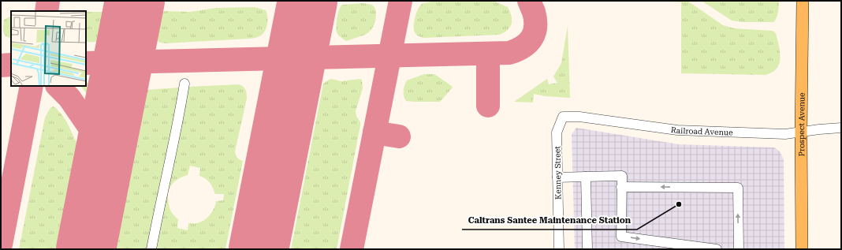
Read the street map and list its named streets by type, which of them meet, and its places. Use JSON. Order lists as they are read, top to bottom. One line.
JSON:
{"streets":{"main road":["Prospect Avenue"],"street":["Railroad Avenue","Kenney Street"]},"crossings":[["Prospect Avenue","Railroad Avenue"],["Railroad Avenue","Kenney Street"]],"places":["Caltrans Santee Maintenance Station"]}
